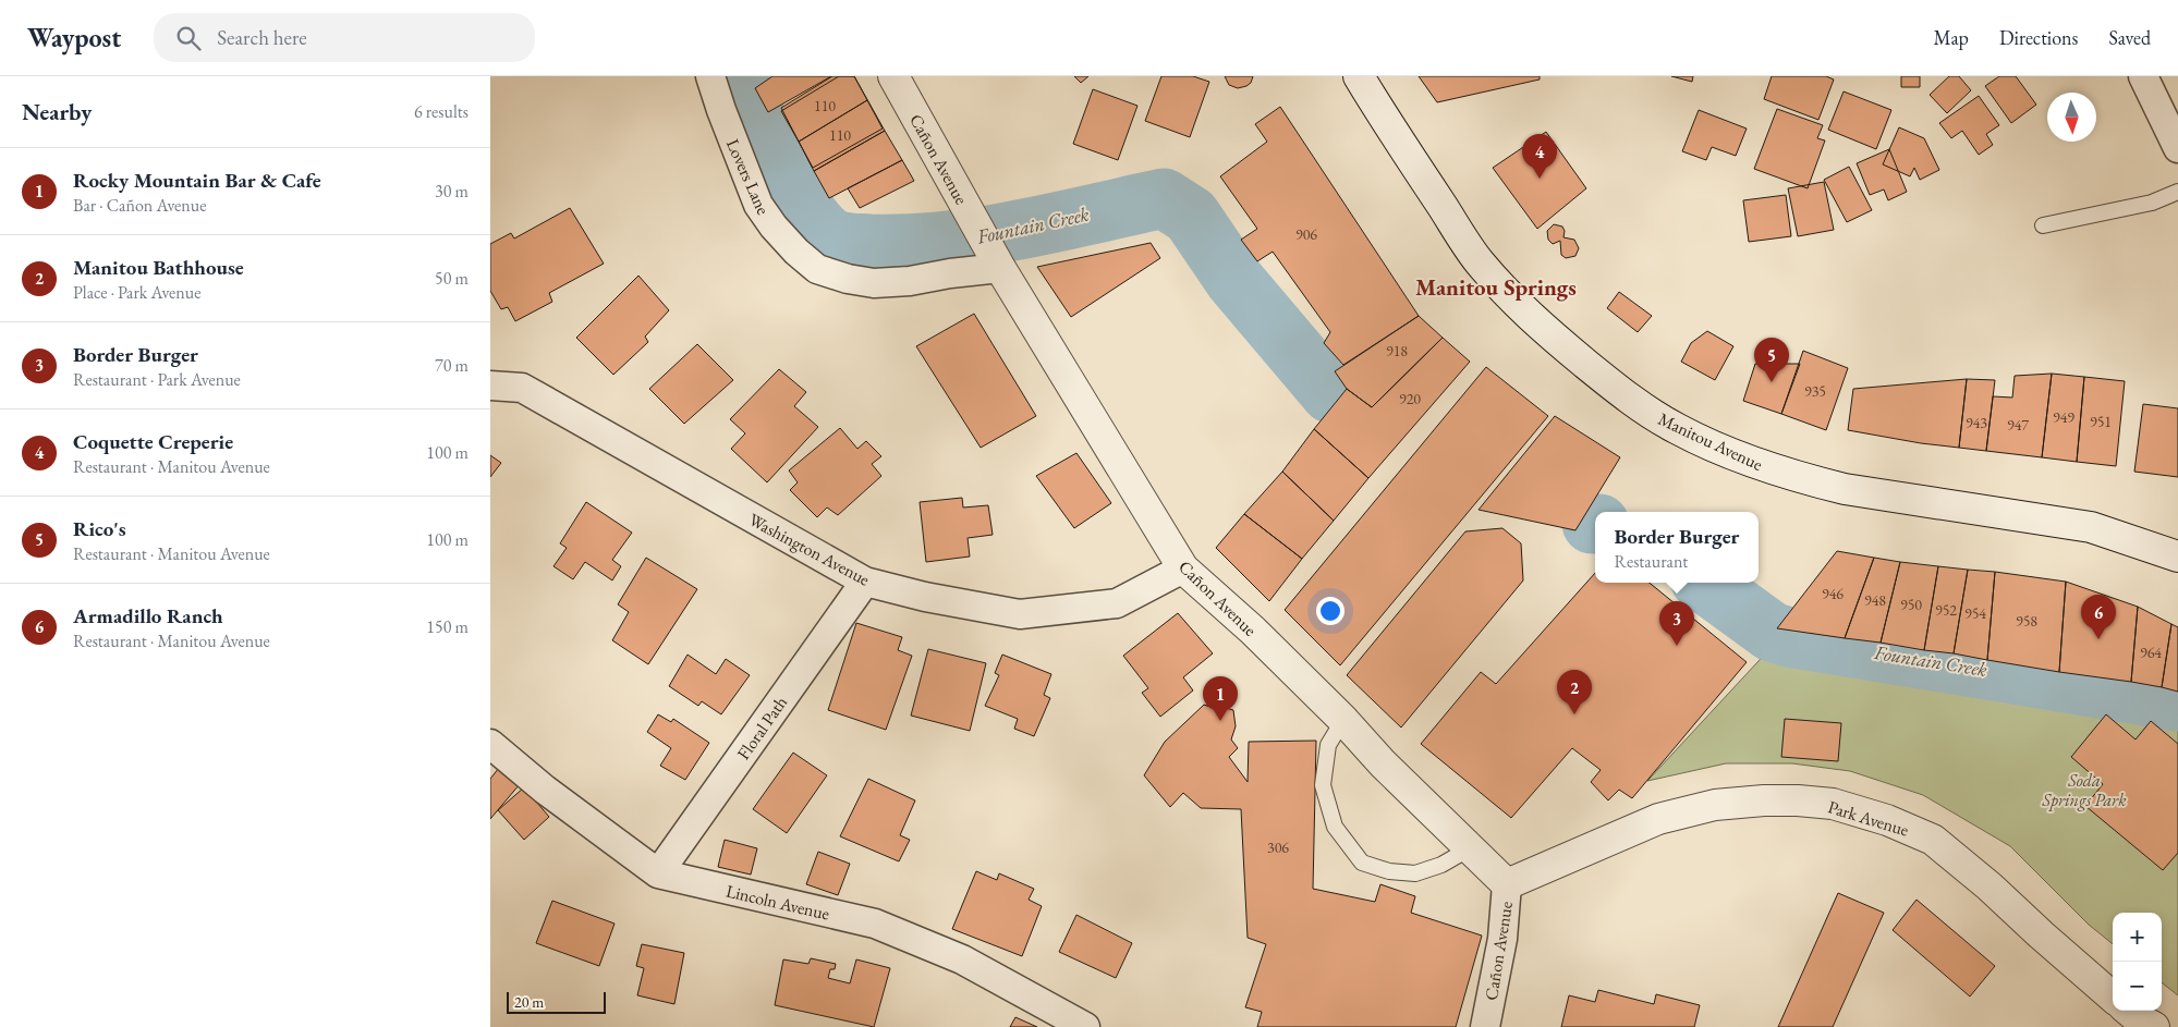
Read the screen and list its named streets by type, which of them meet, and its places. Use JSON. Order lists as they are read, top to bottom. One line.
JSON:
{"streets":{"street":["Cañon Avenue","Lovers Lane","Manitou Avenue","Washington Avenue","Floral Path","Park Avenue","Lincoln Avenue"]},"crossings":[["Cañon Avenue","Lovers Lane"],["Cañon Avenue","Washington Avenue"],["Cañon Avenue","Park Avenue"],["Washington Avenue","Floral Path"],["Floral Path","Lincoln Avenue"]],"districts":["Manitou Springs"],"water":["Fountain Creek"],"parks":["Soda Springs Park"],"house_numbers":["110","110","906","918","935","920","949","951","943","947","946","948","950","952","954","958","964","306"],"scale_bar":"20 m","north":"bottom","page":{"header":"Waypost","search":"Search here","nav":["Map","Directions","Saved"],"heading":["Nearby","6 results"],"pins":["4","5","6","3","2","1"],"list":[{"mark":"1","name":"Rocky Mountain Bar & Cafe","note":"Bar · Cañon Avenue","value":"30 m"},{"mark":"2","name":"Manitou Bathhouse","note":"Place · Park Avenue","value":"50 m"},{"mark":"3","name":"Border Burger","note":"Restaurant · Park Avenue","value":"70 m"},{"mark":"4","name":"Coquette Creperie","note":"Restaurant · Manitou Avenue","value":"100 m"},{"mark":"5","name":"Rico's","note":"Restaurant · Manitou Avenue","value":"100 m"},{"mark":"6","name":"Armadillo Ranch","note":"Restaurant · Manitou Avenue","value":"150 m"}],"popup":["Border Burger","Restaurant"],"map_buttons":["+","−"],"scale":"20 m"}}
